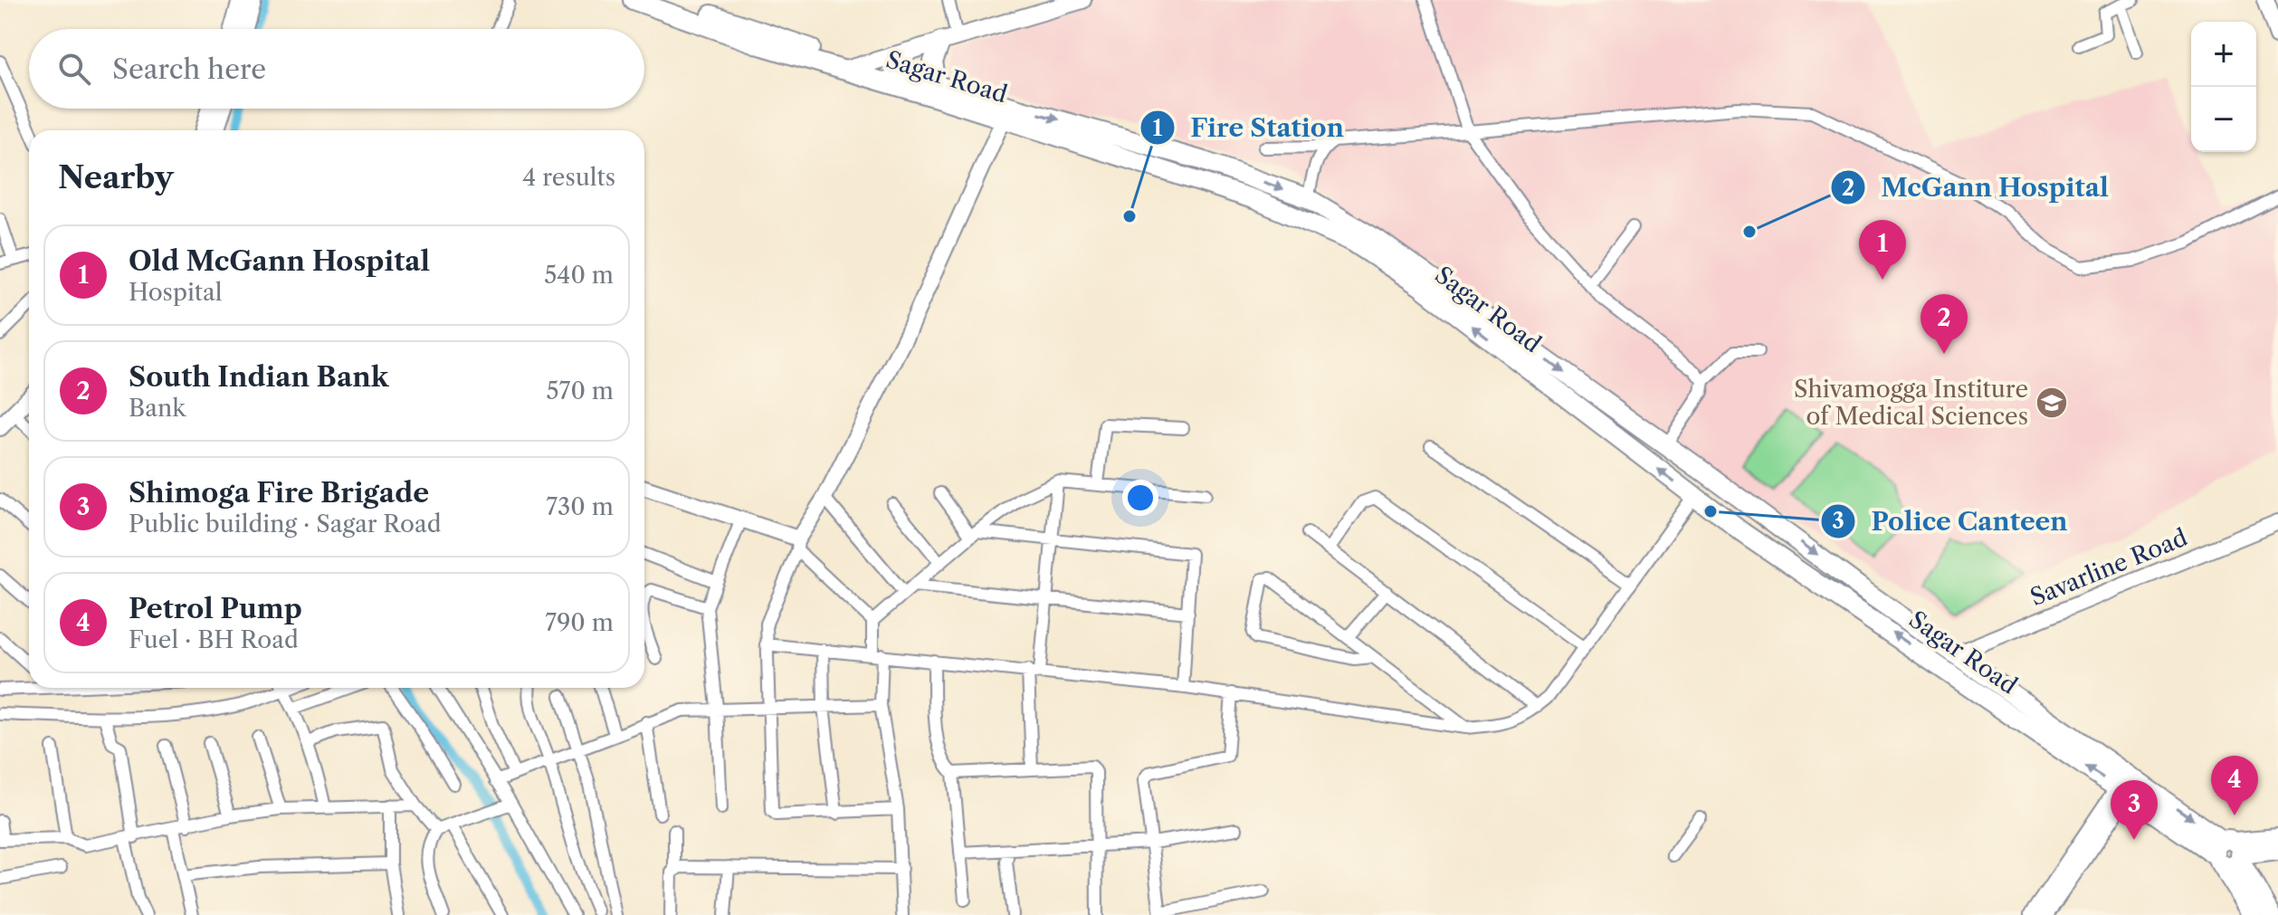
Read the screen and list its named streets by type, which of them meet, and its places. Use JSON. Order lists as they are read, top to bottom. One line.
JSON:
{"streets":{"main road":["Sagar Road"],"street":["Savarline Road"]},"crossings":[["Sagar Road","Savarline Road"]],"places":{"other":["Fire Station","McGann Hospital","Police Canteen"],"school or university":["Shivamogga Institure of Medical Sciences"]},"page":{"map_buttons":["+","−"],"search":"Search here","heading":["Nearby","4 results"],"pins":["1","2","4","3"],"list":[{"mark":"1","name":"Old McGann Hospital","note":"Hospital","value":"540 m"},{"mark":"2","name":"South Indian Bank","note":"Bank","value":"570 m"},{"mark":"3","name":"Shimoga Fire Brigade","note":"Public building · Sagar Road","value":"730 m"},{"mark":"4","name":"Petrol Pump","note":"Fuel · BH Road","value":"790 m"}]}}
